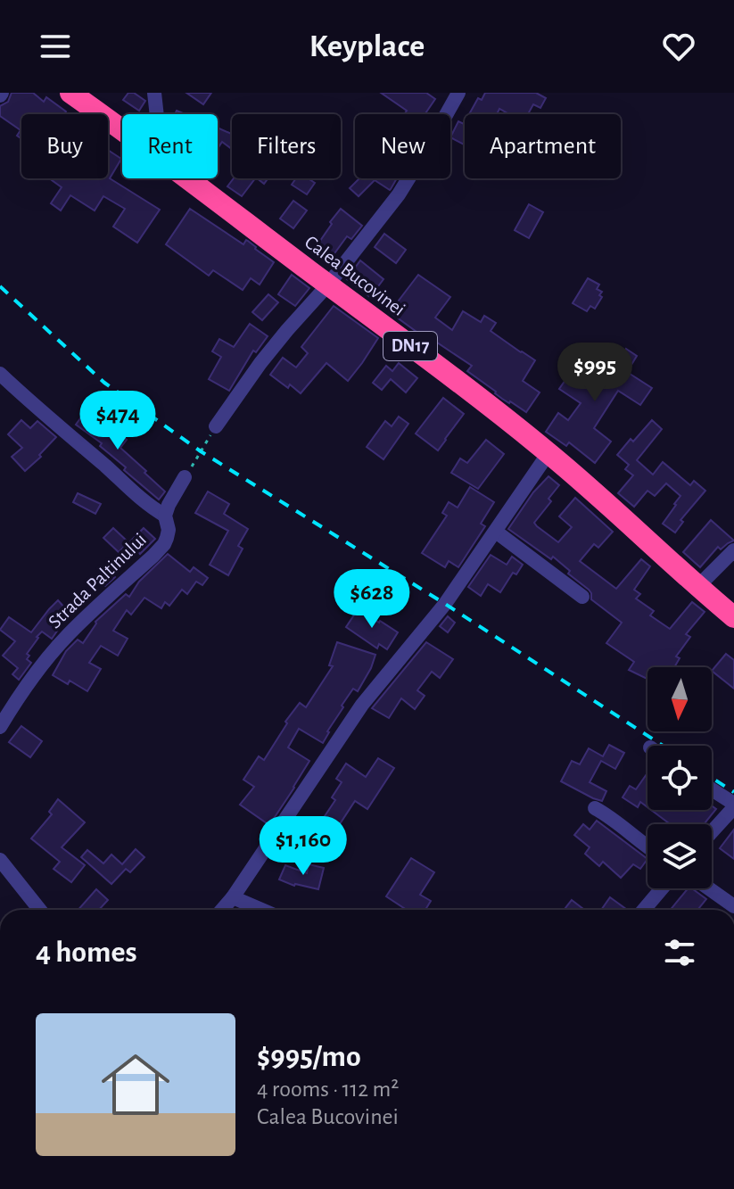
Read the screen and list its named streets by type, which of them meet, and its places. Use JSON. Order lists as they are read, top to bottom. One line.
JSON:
{"streets":{"highway":["Calea Bucovinei","DN17"],"street":["Strada Paltinului"]},"north":"bottom","page":{"header":"Keyplace","chip":["Buy","Rent","Filters","New","Apartment"],"price":["$995","$474","$628","$1,160"],"heading":"4 homes","list":[{"name":"$995/mo","note":"4 rooms · 112 m² · Calea Bucovinei"}]}}
